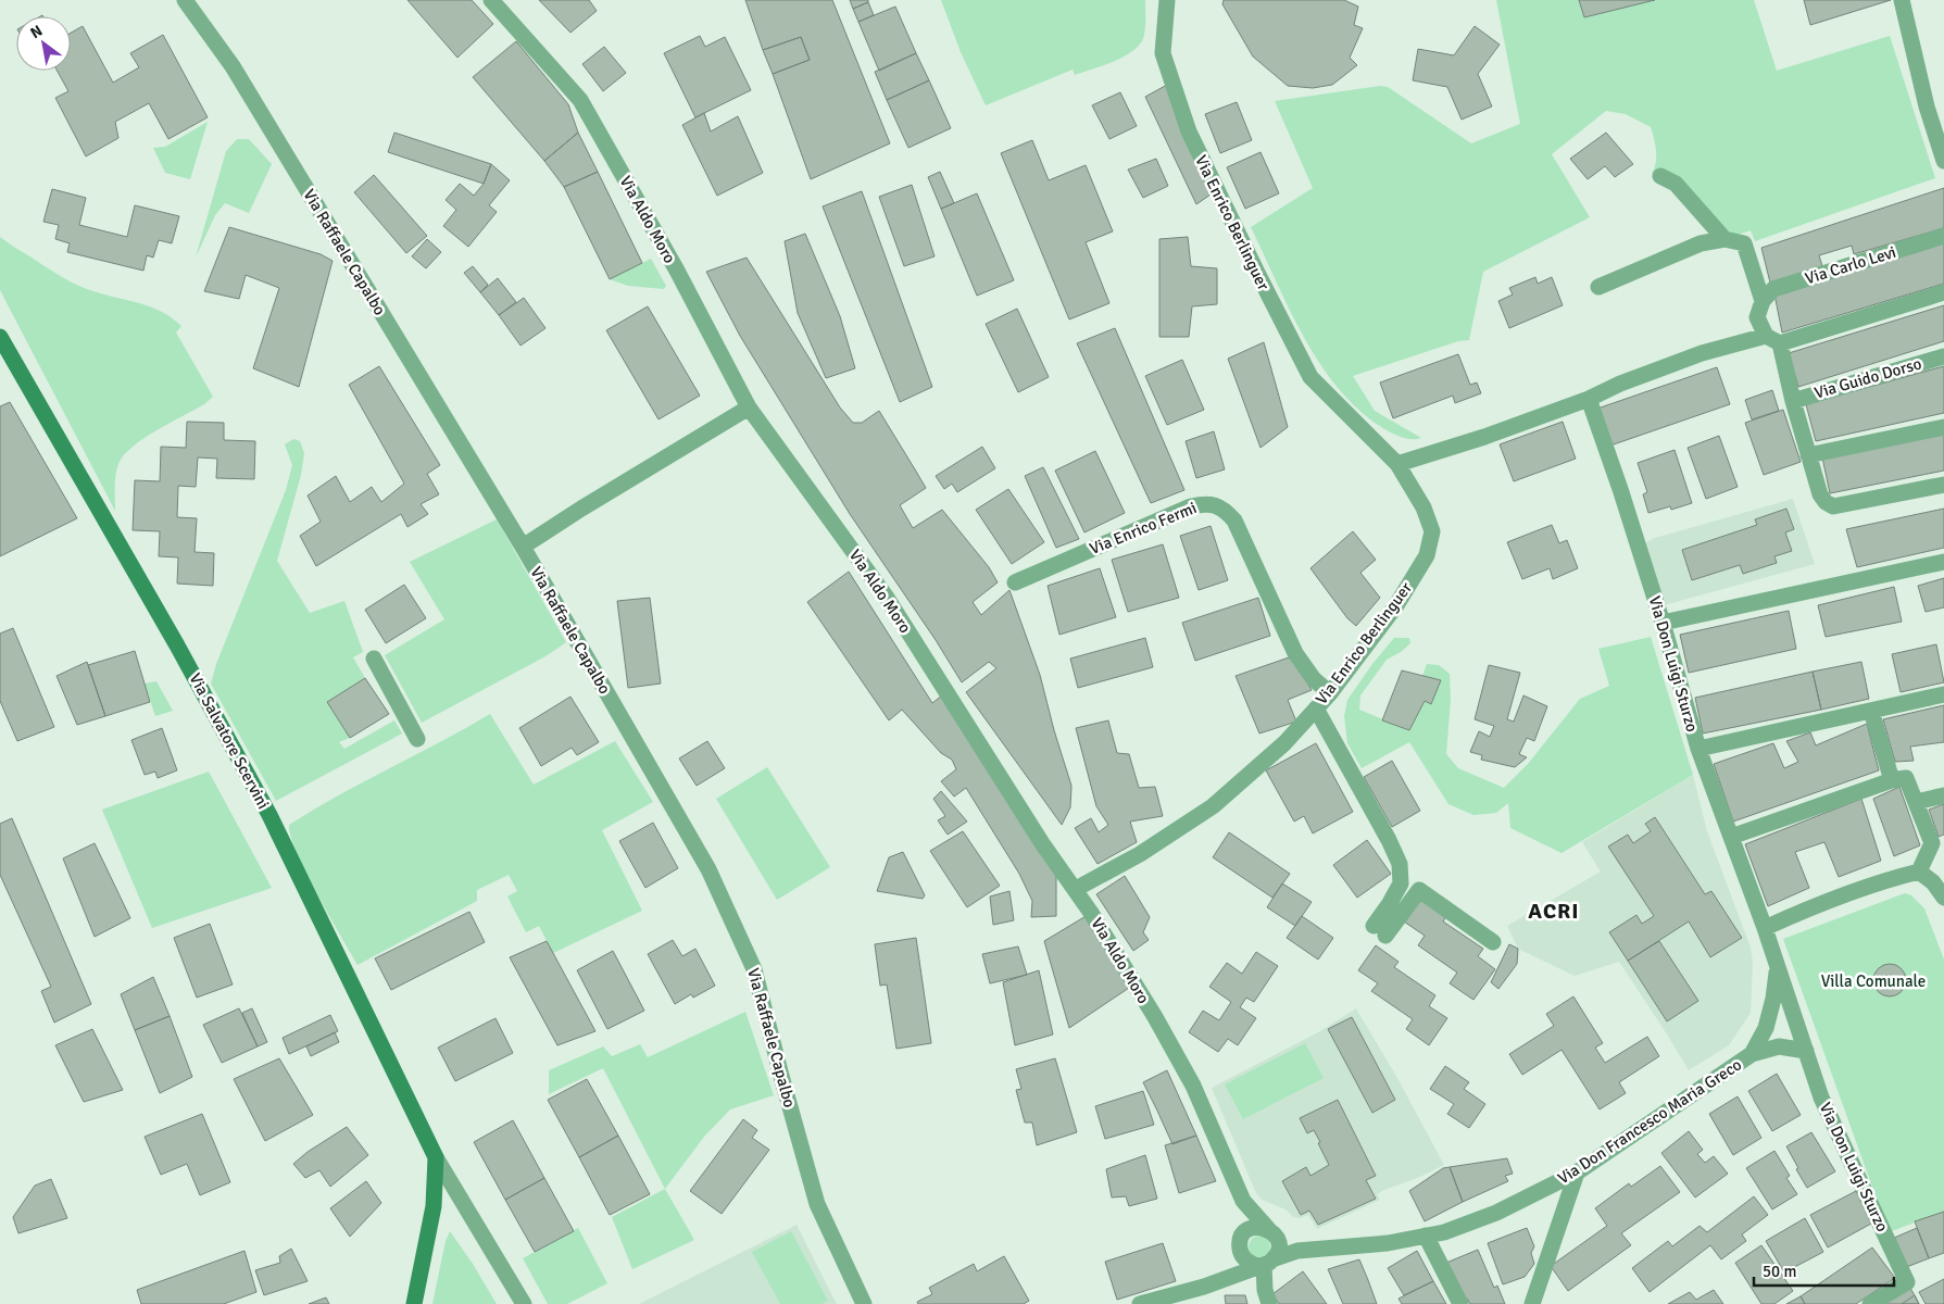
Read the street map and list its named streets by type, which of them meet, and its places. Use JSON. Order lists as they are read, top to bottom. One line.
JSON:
{"streets":{"main road":["Via Salvatore Scervini"],"street":["Via Aldo Moro","Via Enrico Berlinguer","Via Raffaele Capalbo","Via Carlo Levi","Via Guido Dorso","Via Enrico Fermi","Via Don Luigi Sturzo","Via Don Francesco Maria Greco"]},"crossings":[["Via Aldo Moro","Via Enrico Berlinguer"],["Via Aldo Moro","Via Don Francesco Maria Greco"],["Via Enrico Berlinguer","Via Enrico Fermi"]],"districts":["ACRI"],"parks":["Villa Comunale"],"scale_bar":"50 m","north":"top left"}
